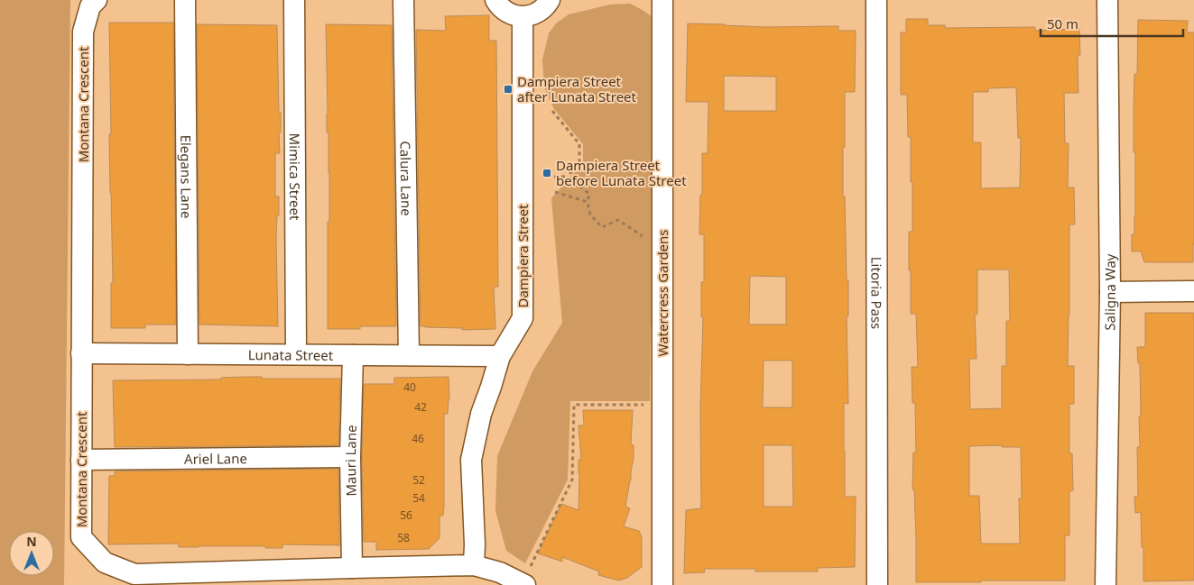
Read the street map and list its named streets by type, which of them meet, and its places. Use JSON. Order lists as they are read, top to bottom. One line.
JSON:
{"streets":{"street":["Montana Crescent","Elegans Lane","Mimica Street","Calura Lane","Dampiera Street","Litoria Pass","Watercress Gardens","Saligna Way","Lunata Street","Ariel Lane","Mauri Lane"]},"crossings":[["Montana Crescent","Dampiera Street"],["Montana Crescent","Lunata Street"],["Montana Crescent","Ariel Lane"],["Montana Crescent","Mauri Lane"],["Elegans Lane","Lunata Street"],["Mimica Street","Lunata Street"],["Calura Lane","Lunata Street"],["Dampiera Street","Lunata Street"],["Lunata Street","Mauri Lane"],["Ariel Lane","Mauri Lane"]],"places":{"transit":["Dampiera Street after Lunata Street","Dampiera Street before Lunata Street"]},"house_numbers":["40","42","46","52","54","56","58"],"scale_bar":"50 m","north":"top"}
